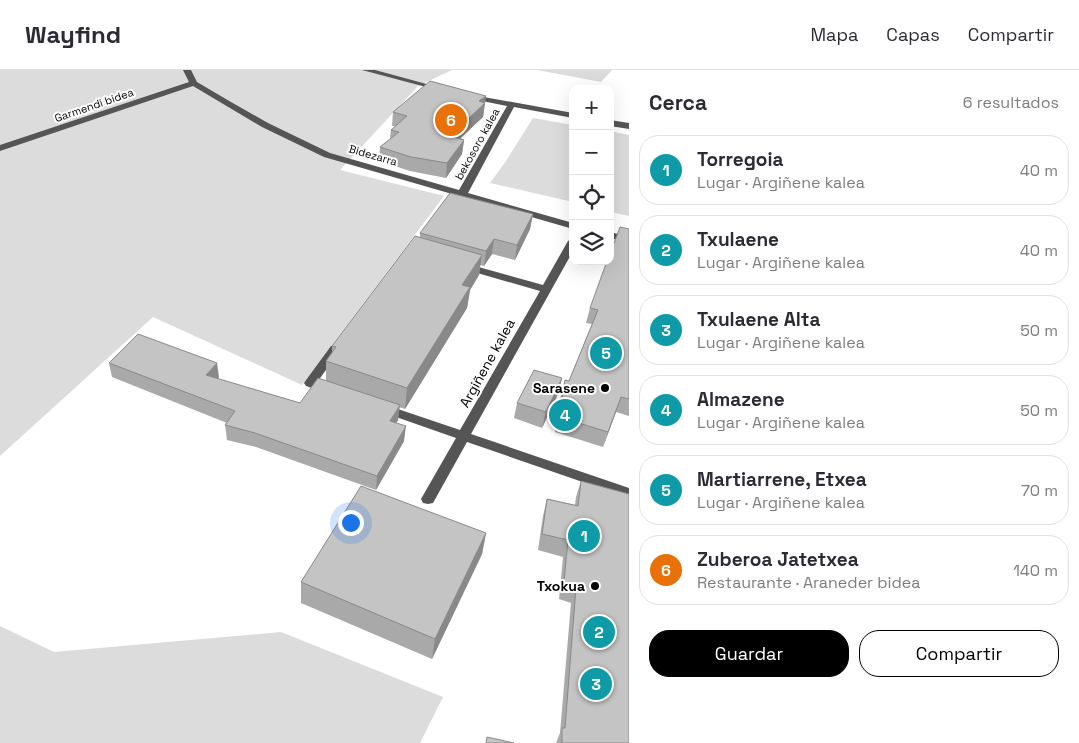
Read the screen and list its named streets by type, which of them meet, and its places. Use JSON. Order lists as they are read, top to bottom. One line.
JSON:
{"streets":{"street":["Garmendi bidea","bekosoro kalea","Bidezarra","Argiñene kalea"]},"crossings":[["Garmendi bidea","Bidezarra"],["bekosoro kalea","Bidezarra"]],"places":["Sarasene","Txokua"],"page":{"header":"Wayfind","nav":["Mapa","Capas","Compartir"],"heading":["Cerca","6 resultados"],"map_buttons":["+","−"],"pins":["6","5","4","1","2","3"],"list":[{"mark":"1","name":"Torregoia","note":"Lugar · Argiñene kalea","value":"40 m"},{"mark":"2","name":"Txulaene","note":"Lugar · Argiñene kalea","value":"40 m"},{"mark":"3","name":"Txulaene Alta","note":"Lugar · Argiñene kalea","value":"50 m"},{"mark":"4","name":"Almazene","note":"Lugar · Argiñene kalea","value":"50 m"},{"mark":"5","name":"Martiarrene, Etxea","note":"Lugar · Argiñene kalea","value":"70 m"},{"mark":"6","name":"Zuberoa Jatetxea","note":"Restaurante · Araneder bidea","value":"140 m"}],"buttons":["Guardar","Compartir"]}}
